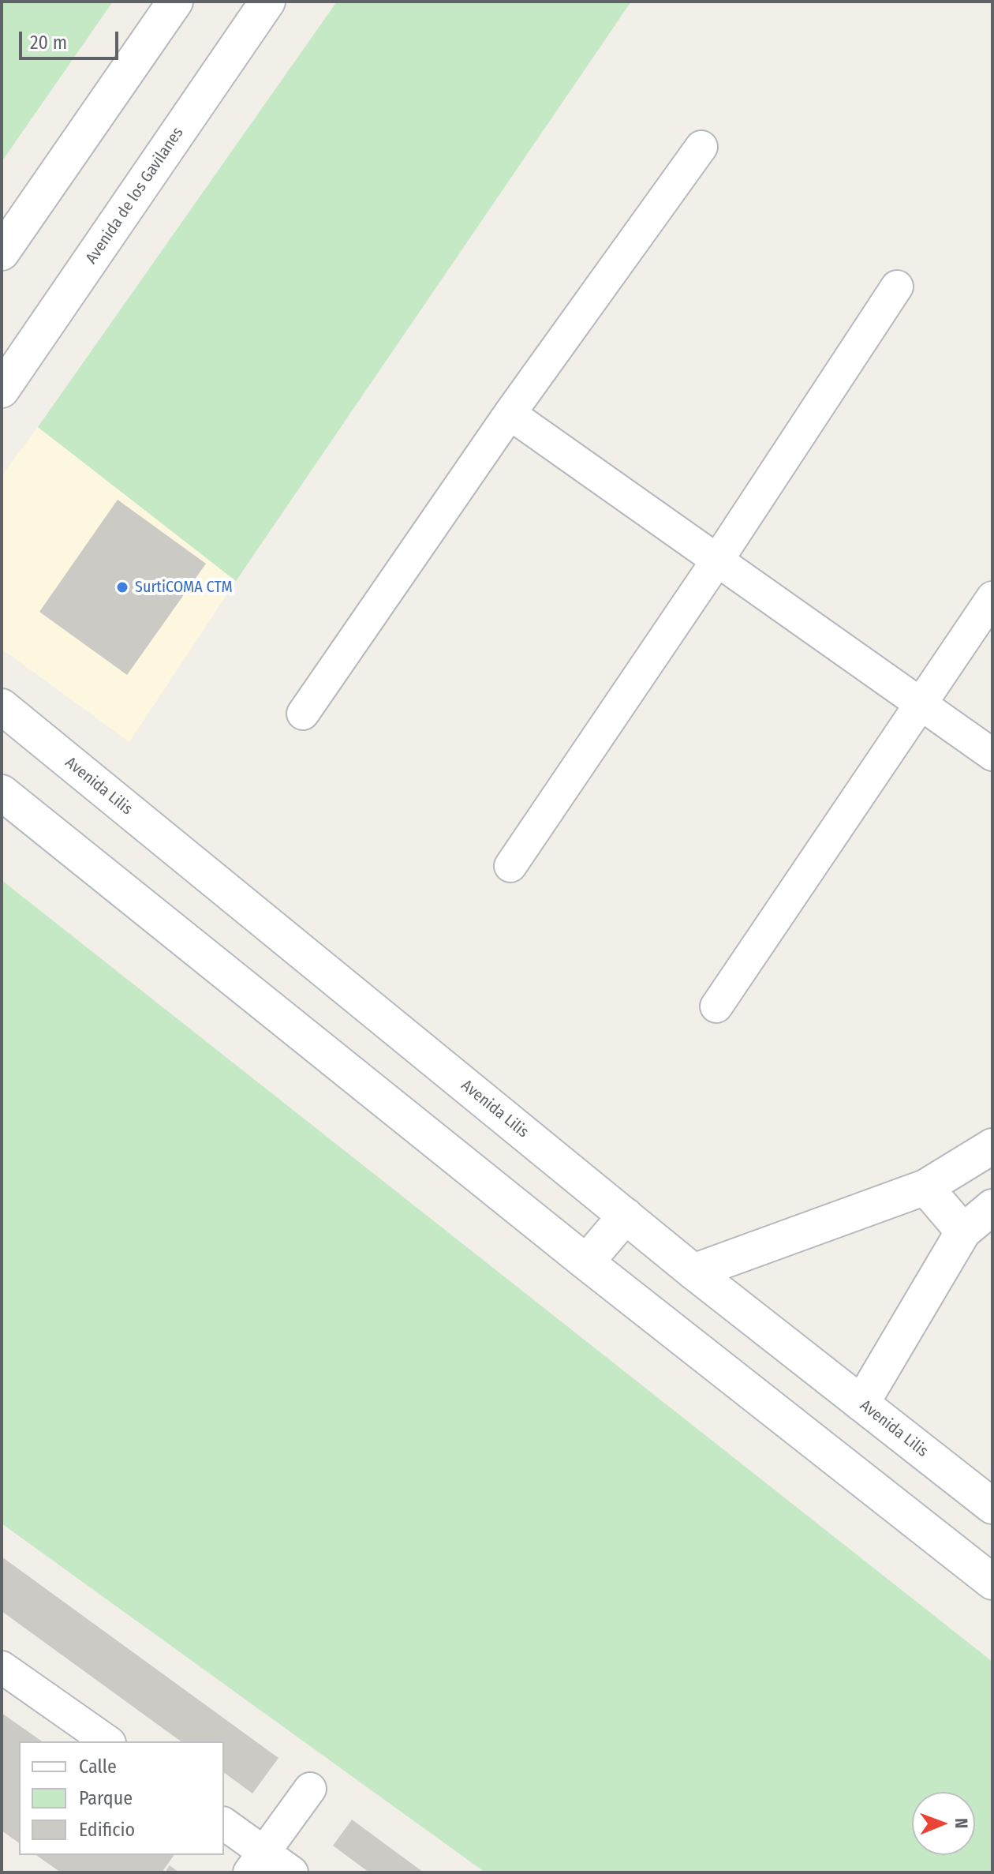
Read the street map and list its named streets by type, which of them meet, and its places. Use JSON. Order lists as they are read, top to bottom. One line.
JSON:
{"streets":{"main road":["Avenida de los Gavilanes","Avenida Lilis"]},"places":["SurtiCOMA CTM"],"legend":["Calle","Parque","Edificio"],"scale_bar":"20 m","north":"right"}
